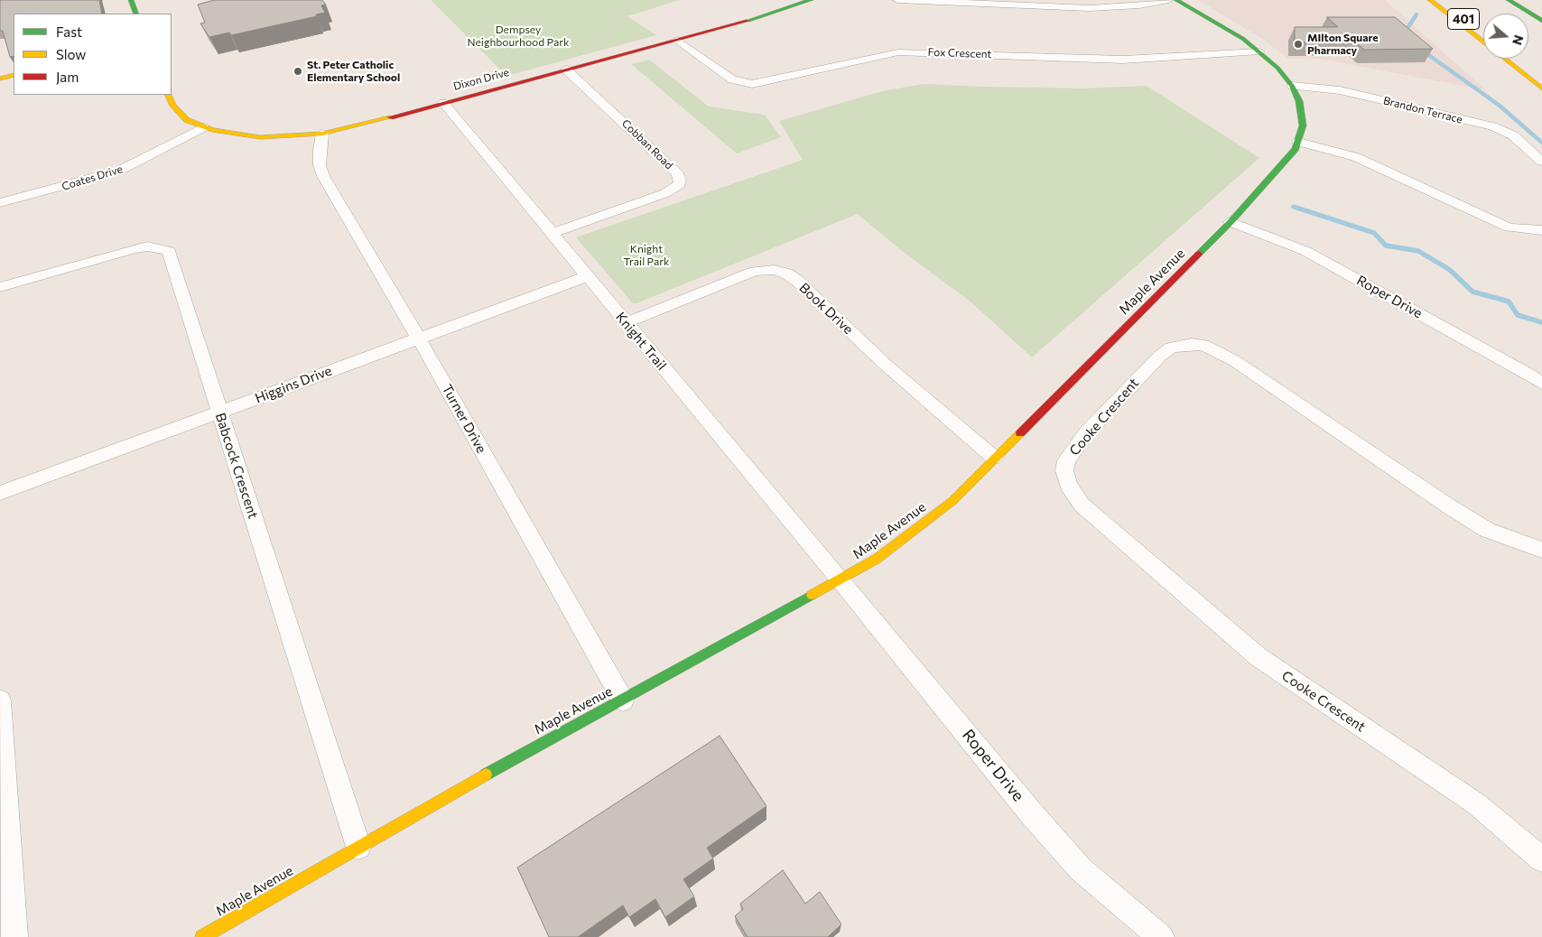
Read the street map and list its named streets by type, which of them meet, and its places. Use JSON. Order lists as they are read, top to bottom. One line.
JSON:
{"streets":{"main road":["401","Dixon Drive","Maple Avenue"],"street":["Fox Crescent","Brandon Terrace","Cobban Road","Coates Drive","Roper Drive","Book Drive","Knight Trail","Higgins Drive","Cooke Crescent","Turner Drive","Babcock Crescent"]},"crossings":[["Fox Crescent","Dixon Drive"],["Fox Crescent","Maple Avenue"],["Dixon Drive","Cobban Road"],["Dixon Drive","Coates Drive"],["Dixon Drive","Knight Trail"],["Dixon Drive","Turner Drive"],["Brandon Terrace","Maple Avenue"],["Cobban Road","Knight Trail"],["Maple Avenue","Roper Drive"],["Maple Avenue","Book Drive"],["Maple Avenue","Knight Trail"],["Maple Avenue","Turner Drive"],["Maple Avenue","Babcock Crescent"],["Roper Drive","Knight Trail"],["Book Drive","Knight Trail"],["Knight Trail","Higgins Drive"],["Higgins Drive","Turner Drive"],["Higgins Drive","Babcock Crescent"]],"parks":["Dempsey Neighbourhood Park","Knight Trail Park"],"places":["MIlton Square Pharmacy","St. Peter Catholic Elementary School"],"legend":["Fast","Slow","Jam"],"north":"right"}
